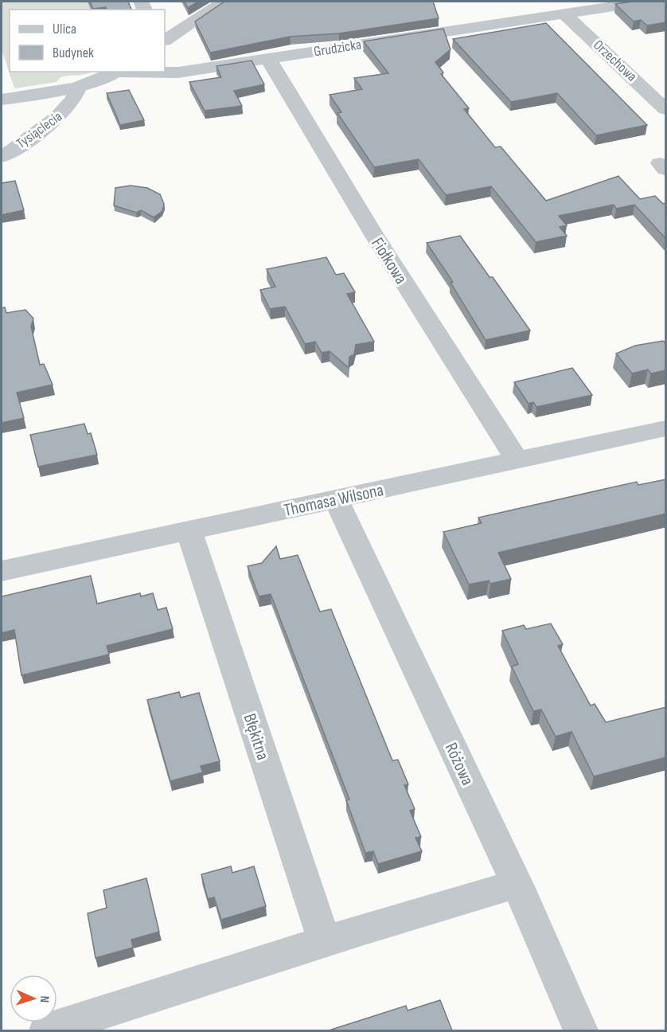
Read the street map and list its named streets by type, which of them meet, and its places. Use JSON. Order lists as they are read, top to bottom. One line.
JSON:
{"streets":{"street":["Grudzicka","Orzechowa","Tysiąclecia","Fiołkowa","Thomasa Wilsona","Błękitna","Różowa"]},"crossings":[["Grudzicka","Orzechowa"],["Grudzicka","Fiołkowa"],["Fiołkowa","Thomasa Wilsona"],["Thomasa Wilsona","Błękitna"],["Thomasa Wilsona","Różowa"]],"legend":["Ulica","Budynek"],"north":"right"}
